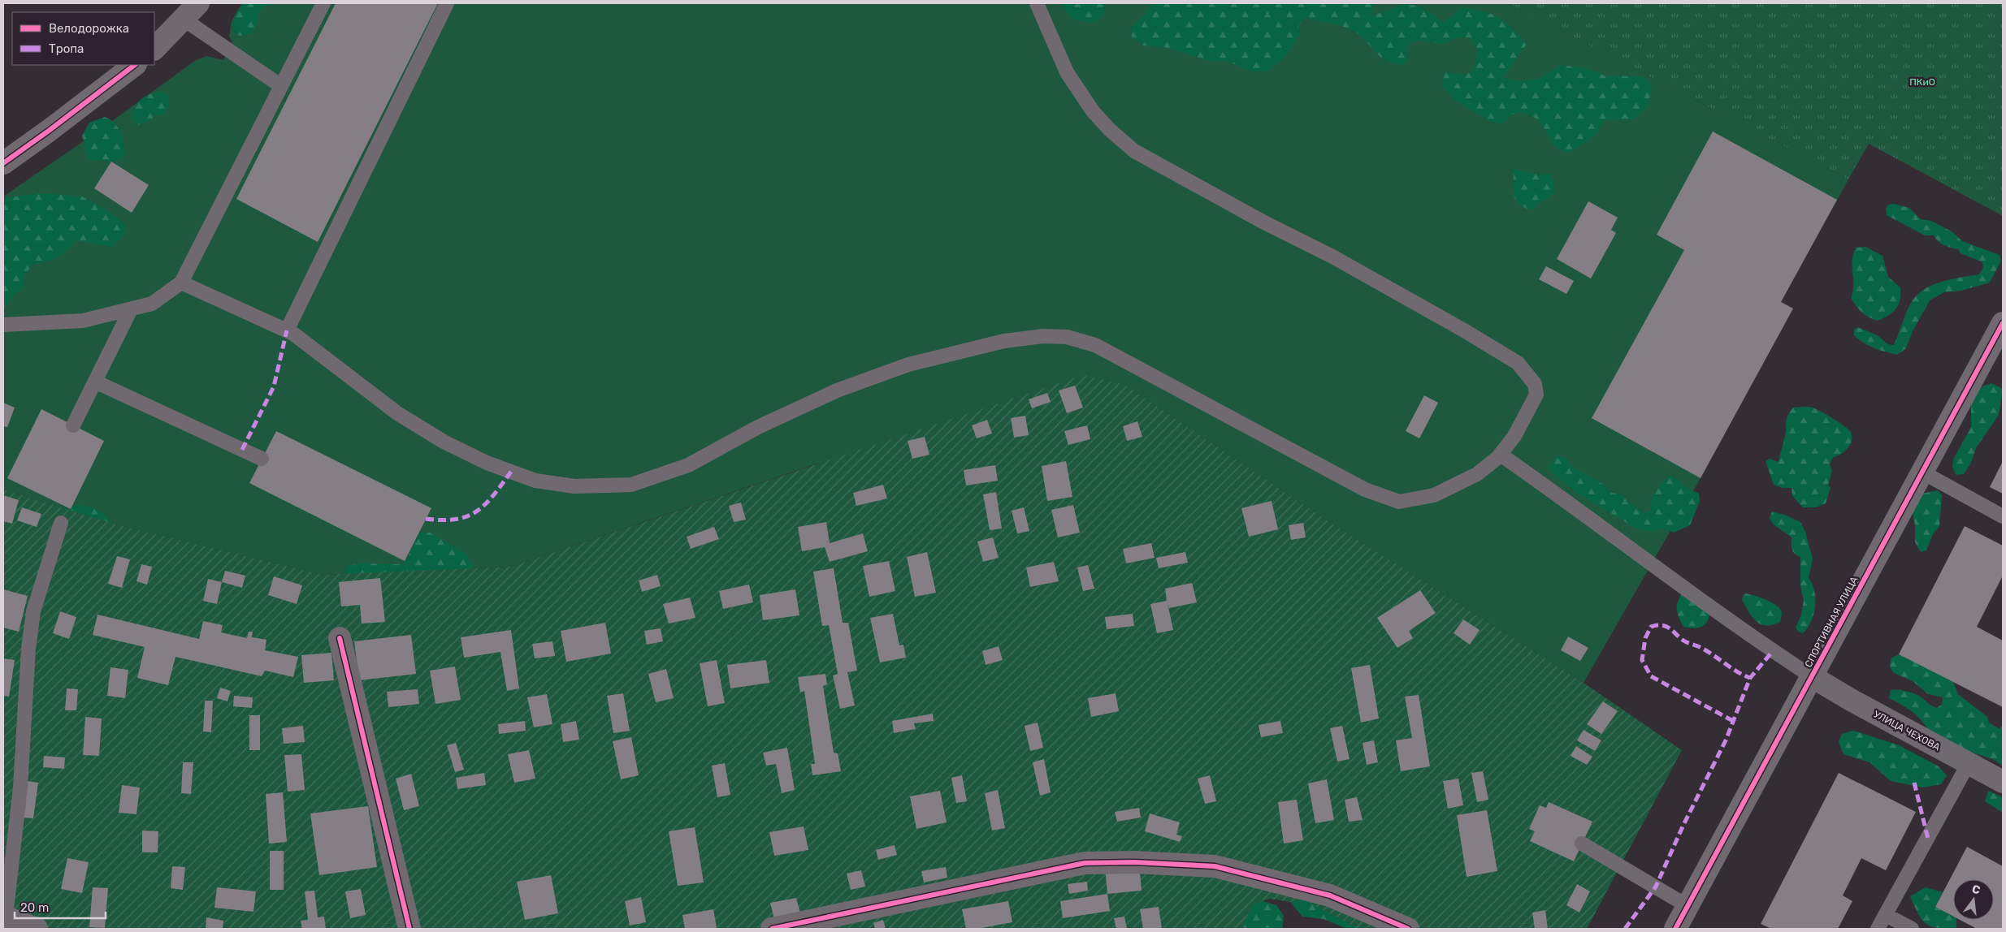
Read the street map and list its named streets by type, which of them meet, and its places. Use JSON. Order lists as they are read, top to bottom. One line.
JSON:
{"streets":{"street":["СПОРТИВНАЯ УЛИЦА","УЛИЦА ЧЕХОВА"]},"crossings":[["СПОРТИВНАЯ УЛИЦА","УЛИЦА ЧЕХОВА"]],"parks":["ПКиО"],"legend":["Велодорожка","Тропа"],"scale_bar":"20 m","north":"top"}
